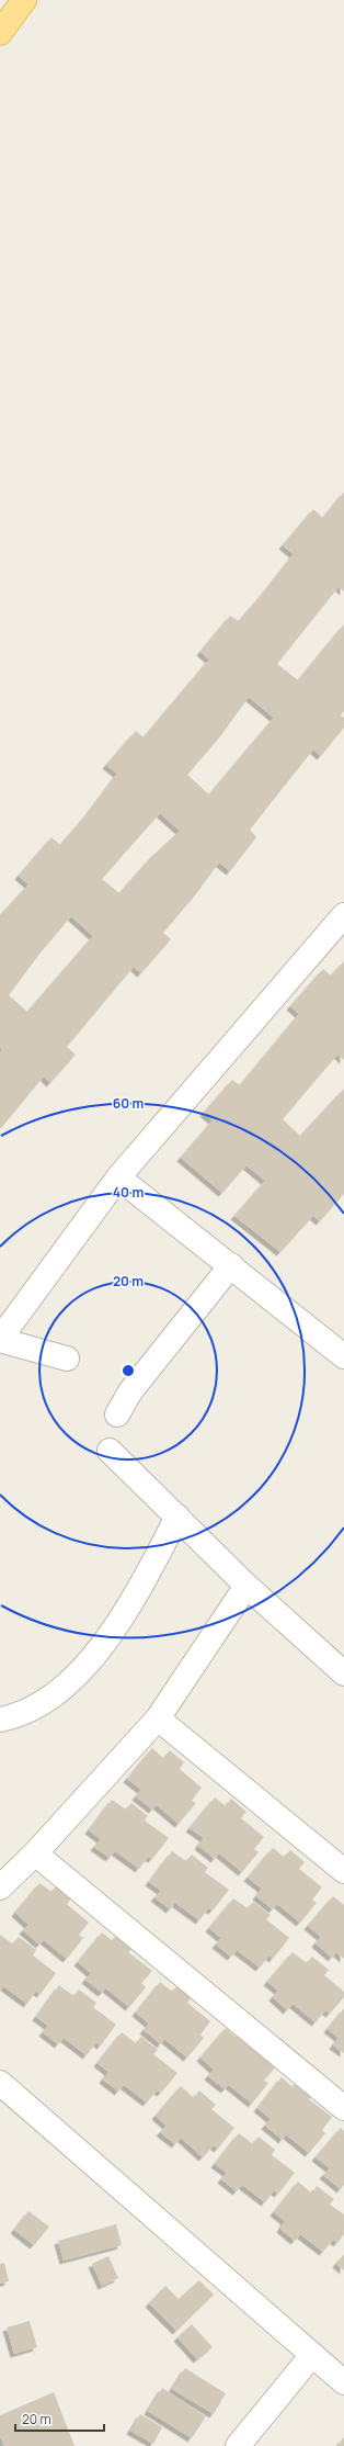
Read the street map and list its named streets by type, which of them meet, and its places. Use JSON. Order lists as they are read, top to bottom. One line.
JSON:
{"scale_bar":"20 m","rings":["60 m","40 m","20 m"]}
